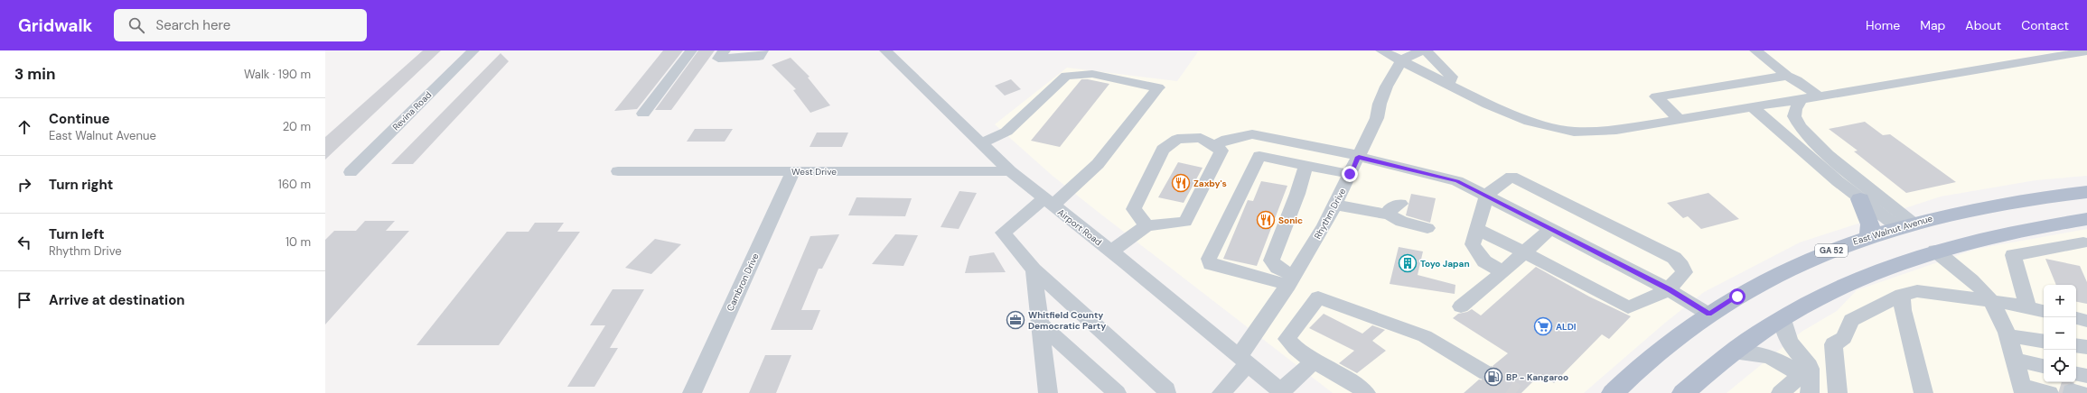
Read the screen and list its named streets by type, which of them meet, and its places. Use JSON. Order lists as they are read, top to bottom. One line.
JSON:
{"streets":{"main road":["East Walnut Avenue","GA 52"],"street":["Revina Road","West Drive","Rhythm Drive","Airport Road","Cambron Drive"]},"crossings":[["West Drive","Airport Road"],["West Drive","Cambron Drive"],["Rhythm Drive","Airport Road"]],"places":{"restaurant":["Zaxby's","Sonic"],"building":["Toyo Japan"],"office":["Whitfield County Democratic Party"],"supermarket":["ALDI"],"fuel station":["BP - Kangaroo"]},"page":{"header":"Gridwalk","search":"Search here","nav":["Home","Map","About","Contact"],"heading":["3 min","Walk · 190 m"],"list":[["Continue","East Walnut Avenue","20 m"],["Turn right","160 m"],["Turn left","Rhythm Drive","10 m"],"Arrive at destination"],"map_buttons":["+","−"]}}
